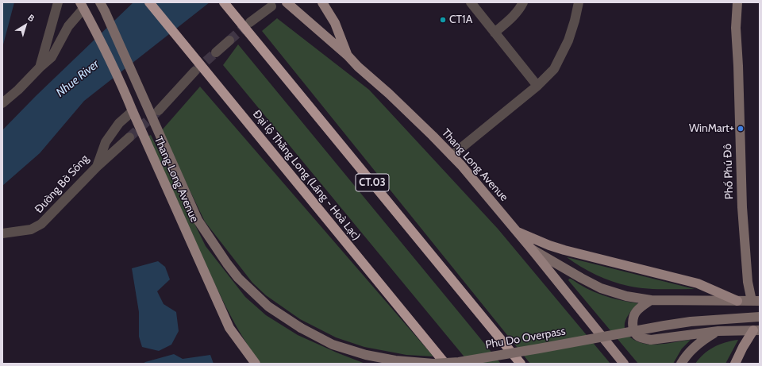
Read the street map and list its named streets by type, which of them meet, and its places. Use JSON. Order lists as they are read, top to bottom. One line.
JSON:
{"streets":{"highway":["Đại lộ Thăng Long (Láng - Hoà Lạc)","CT.03"],"main road":["Thang Long Avenue","Phố Phú Đô","Phu Do Overpass"],"street":["Đường Bờ Sông"]},"crossings":[["Thang Long Avenue","Đường Bờ Sông"]],"water":["Nhue River"],"places":["CT1A","WinMart+"],"north":"top right"}
